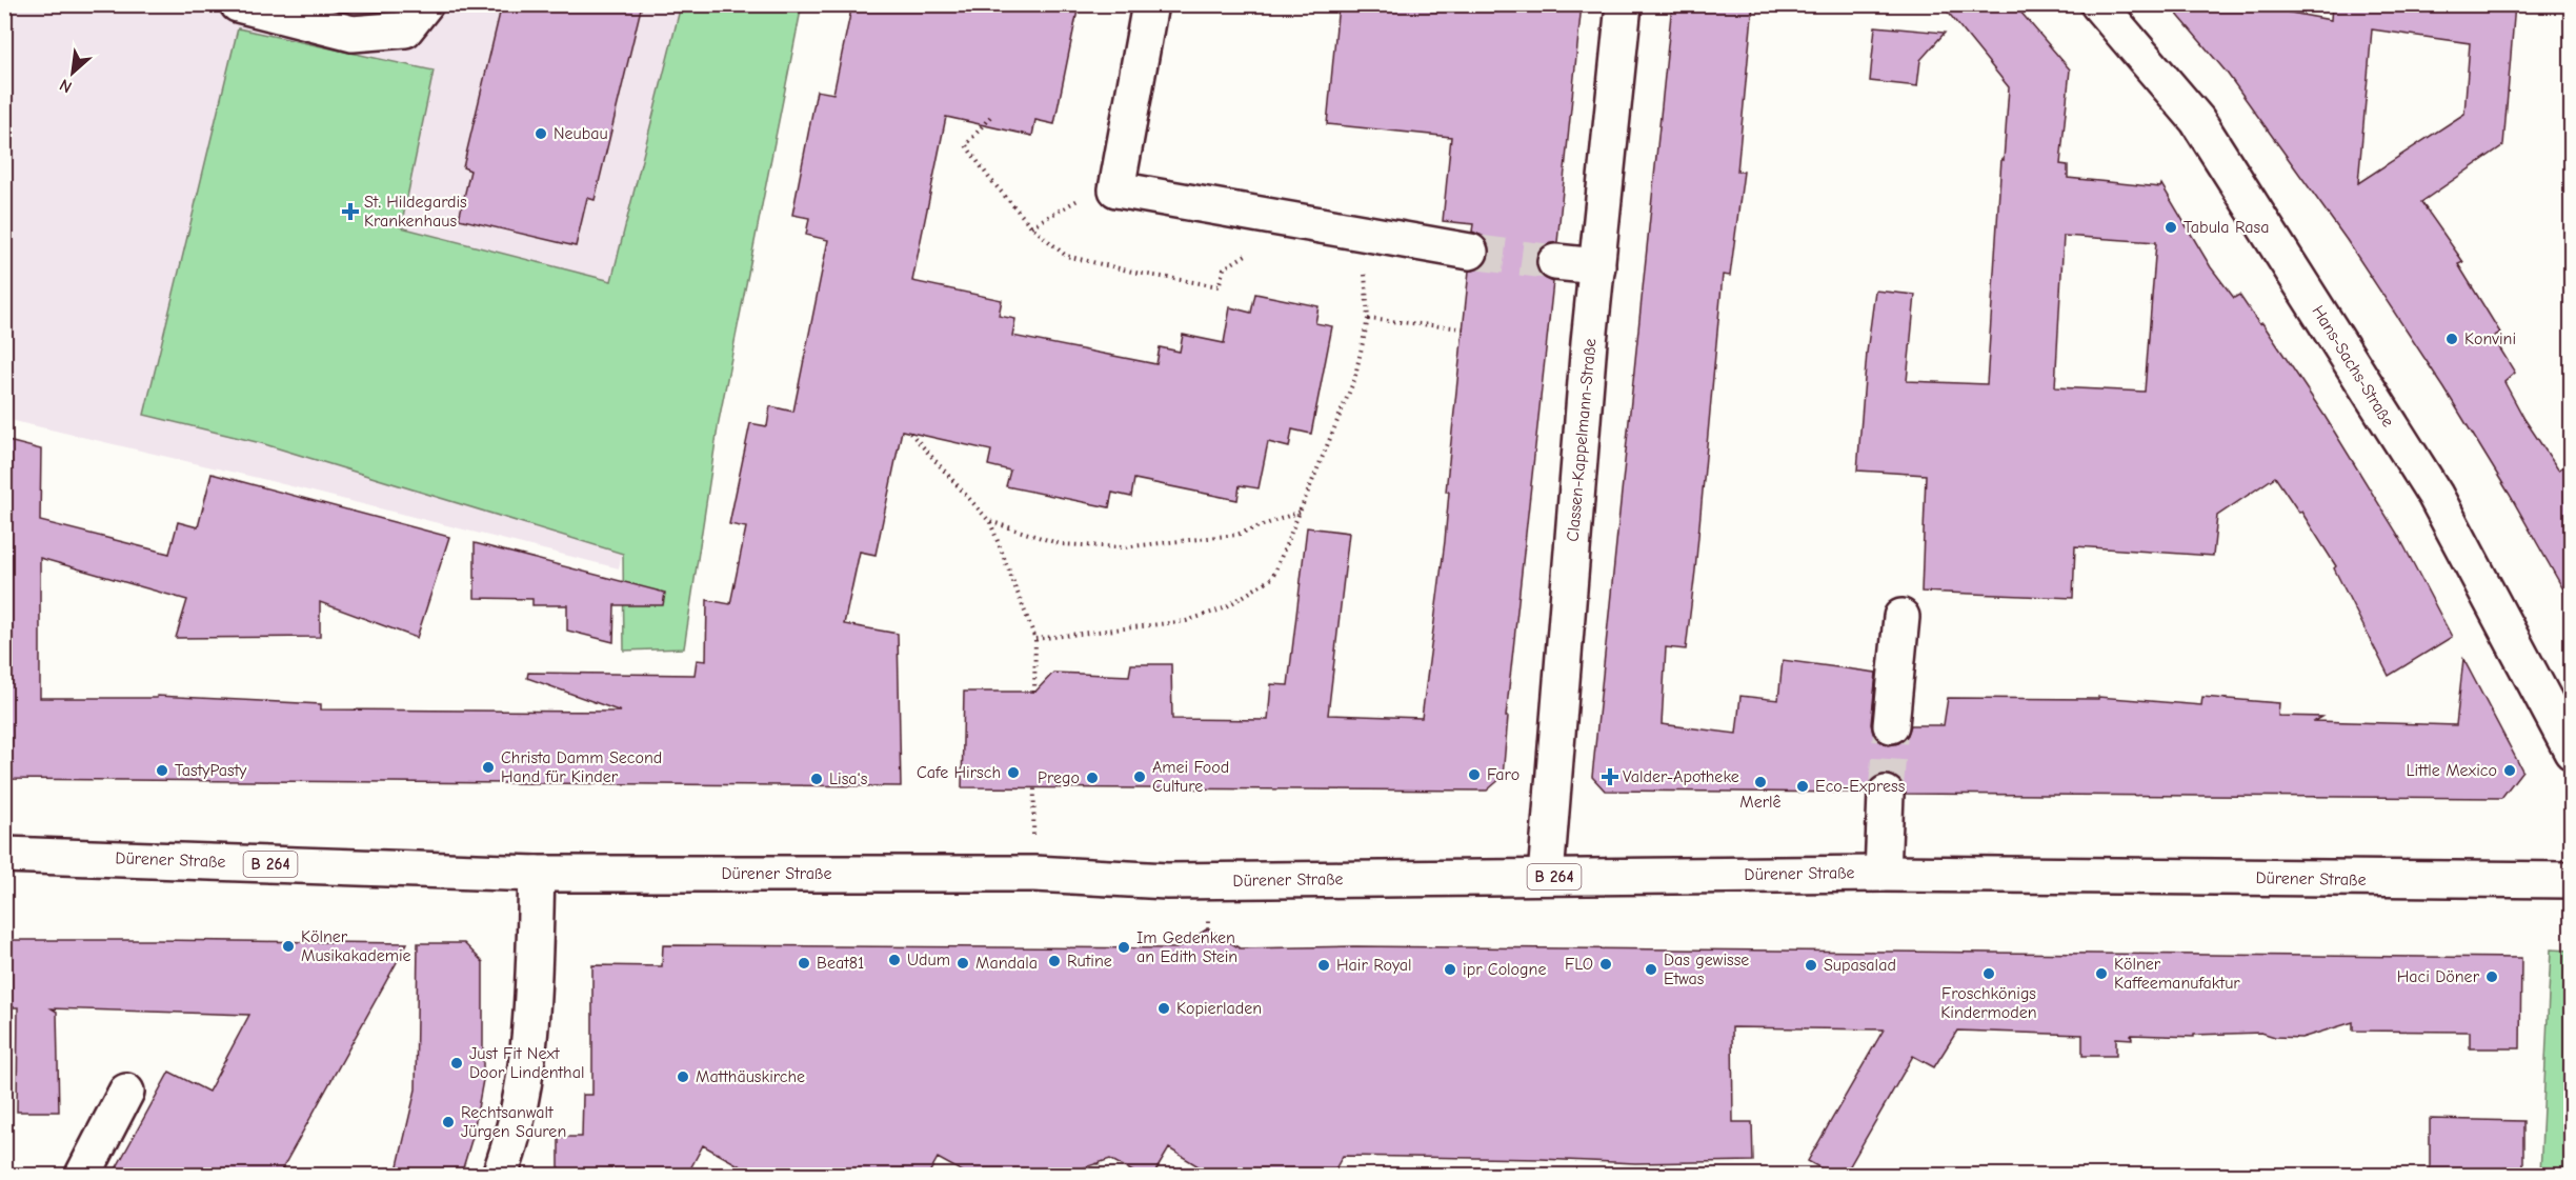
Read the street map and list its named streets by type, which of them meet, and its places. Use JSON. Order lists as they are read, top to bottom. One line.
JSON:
{"streets":{"main road":["Hans-Sachs-Straße","Classen-Kappelmann-Straße","Dürener Straße","B 264"]},"crossings":[["Classen-Kappelmann-Straße","Dürener Straße"]],"places":{"other":["Neubau","Tabula Rasa","Konvini","Christa Damm Second Hand für Kinder","TastyPasty","Little Mexico","Cafe Hirsch","Faro","Amei Food Culture","Prego","Lisa's","Merlê","Eco-Express","Kölner Musikakademie","Im Gedenken an Edith Stein","Udum","Rutine","Beat81","Mandala","FLO","Hair Royal","Supasalad","ipr Cologne","Das gewisse Etwas","Froschkönigs Kindermoden","Kölner Kaffeemanufaktur","Haci Döner","Kopierladen","Just Fit Next Door Lindenthal","Matthäuskirche","Rechtsanwalt Jürgen Sauren"],"health":["St. Hildegardis Krankenhaus","Valder-Apotheke"]},"north":"bottom left"}
